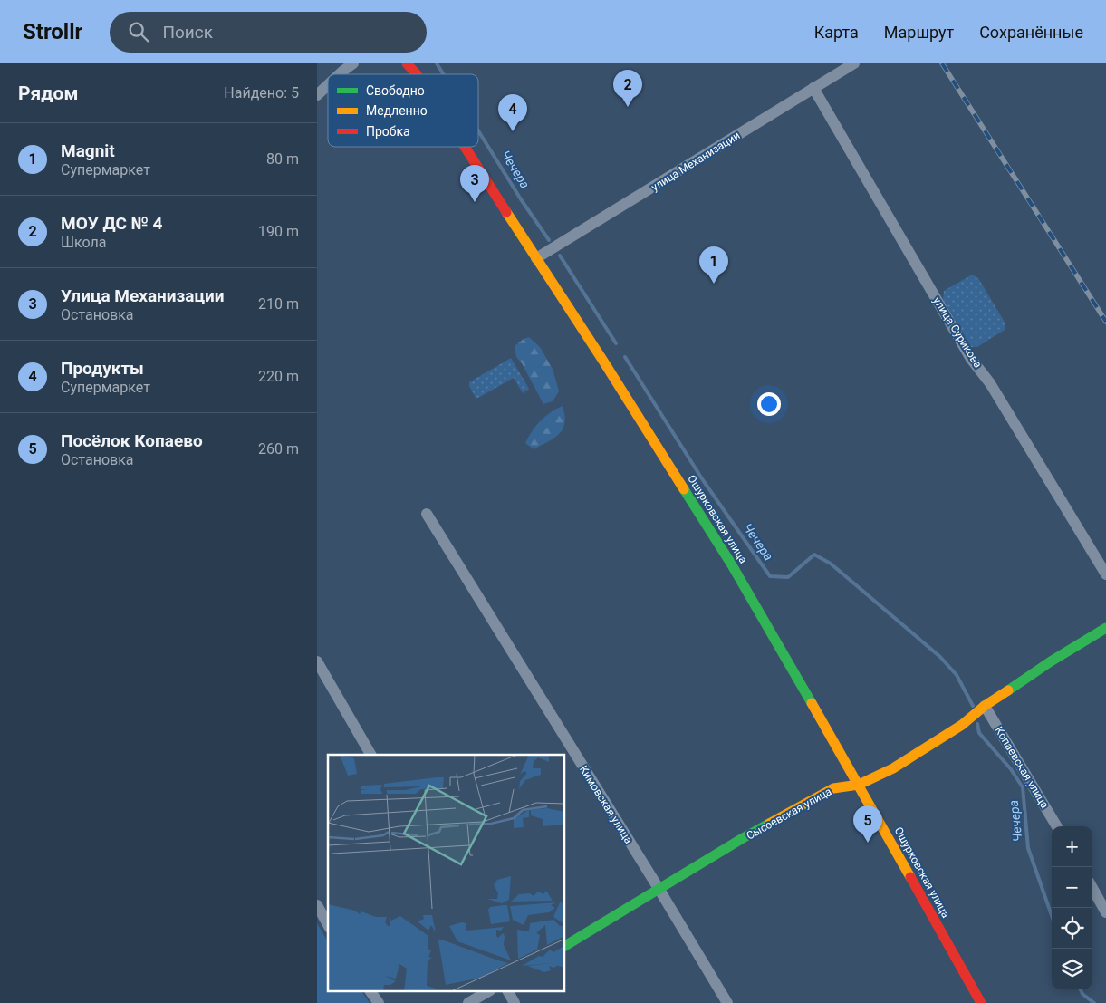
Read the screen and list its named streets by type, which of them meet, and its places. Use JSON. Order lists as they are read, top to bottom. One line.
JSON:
{"streets":{"street":["улица Механизации","улица Сурикова","Ошурковская улица","Копаевская улица","Кимовская улица","Сысоевская улица"]},"crossings":[["улица Механизации","улица Сурикова"],["улица Механизации","Ошурковская улица"],["Ошурковская улица","Сысоевская улица"],["Копаевская улица","Сысоевская улица"],["Кимовская улица","Сысоевская улица"]],"water":["Чечера"],"legend":["Свободно","Медленно","Пробка"],"page":{"header":"Strollr","search":"Поиск","nav":["Карта","Маршрут","Сохранённые"],"heading":["Рядом","Найдено: 5"],"pins":["2","4","3","1","5"],"list":[{"mark":"1","name":"Magnit","note":"Супермаркет","value":"80 m"},{"mark":"2","name":"МОУ ДС № 4","note":"Школа","value":"190 m"},{"mark":"3","name":"Улица Механизации","note":"Остановка","value":"210 m"},{"mark":"4","name":"Продукты","note":"Супермаркет","value":"220 m"},{"mark":"5","name":"Посёлок Копаево","note":"Остановка","value":"260 m"}],"map_buttons":["+","−"]}}
